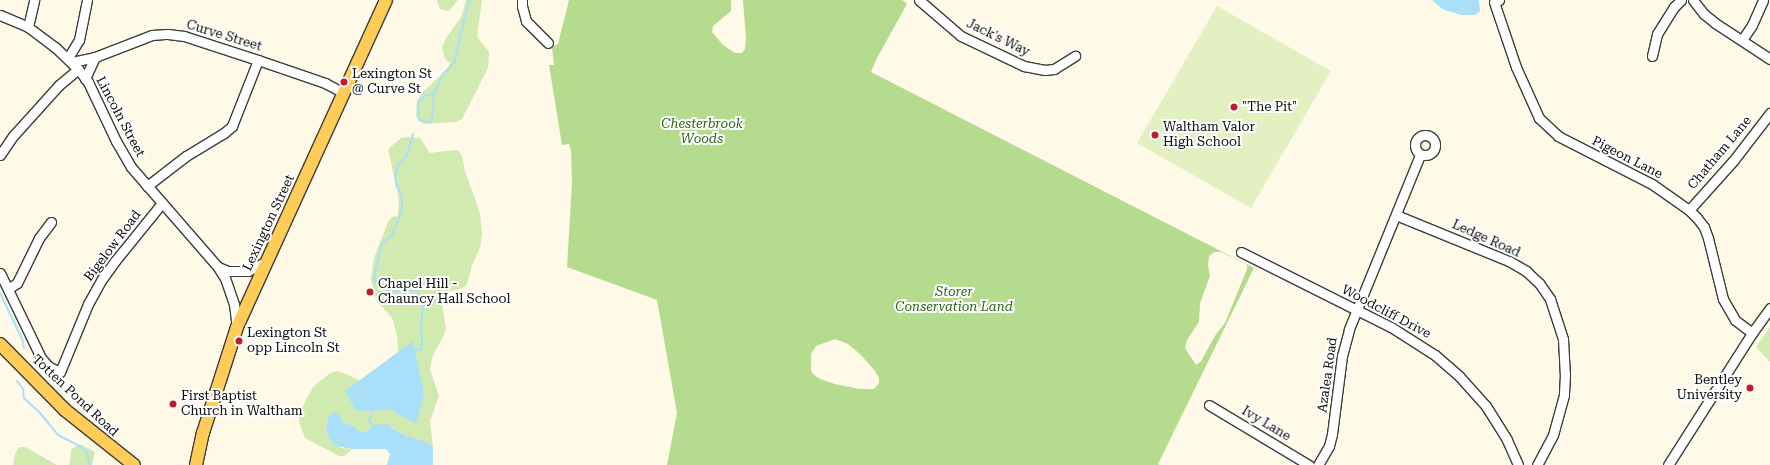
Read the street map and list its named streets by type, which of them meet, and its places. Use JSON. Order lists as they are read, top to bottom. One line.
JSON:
{"streets":{"main road":["Lexington Street","Totten Pond Road"],"street":["Curve Street","Jack's Way","Lincoln Street","Chatham Lane","Pigeon Lane","Ledge Road","Bigelow Road","Woodcliff Drive","Azalea Road","Ivy Lane"]},"crossings":[["Curve Street","Lincoln Street"],["Curve Street","Lexington Street"],["Lincoln Street","Lexington Street"],["Lincoln Street","Bigelow Road"],["Chatham Lane","Pigeon Lane"],["Ledge Road","Azalea Road"],["Woodcliff Drive","Azalea Road"]],"parks":["Chesterbrook Woods","Storer Conservation Land"],"places":["Lexington St @ Curve St","\"The Pit\"","Waltham Valor High School","Chapel Hill - Chauncy Hall School","Lexington St opp Lincoln St","Bentley University","First Baptist Church in Waltham"]}
